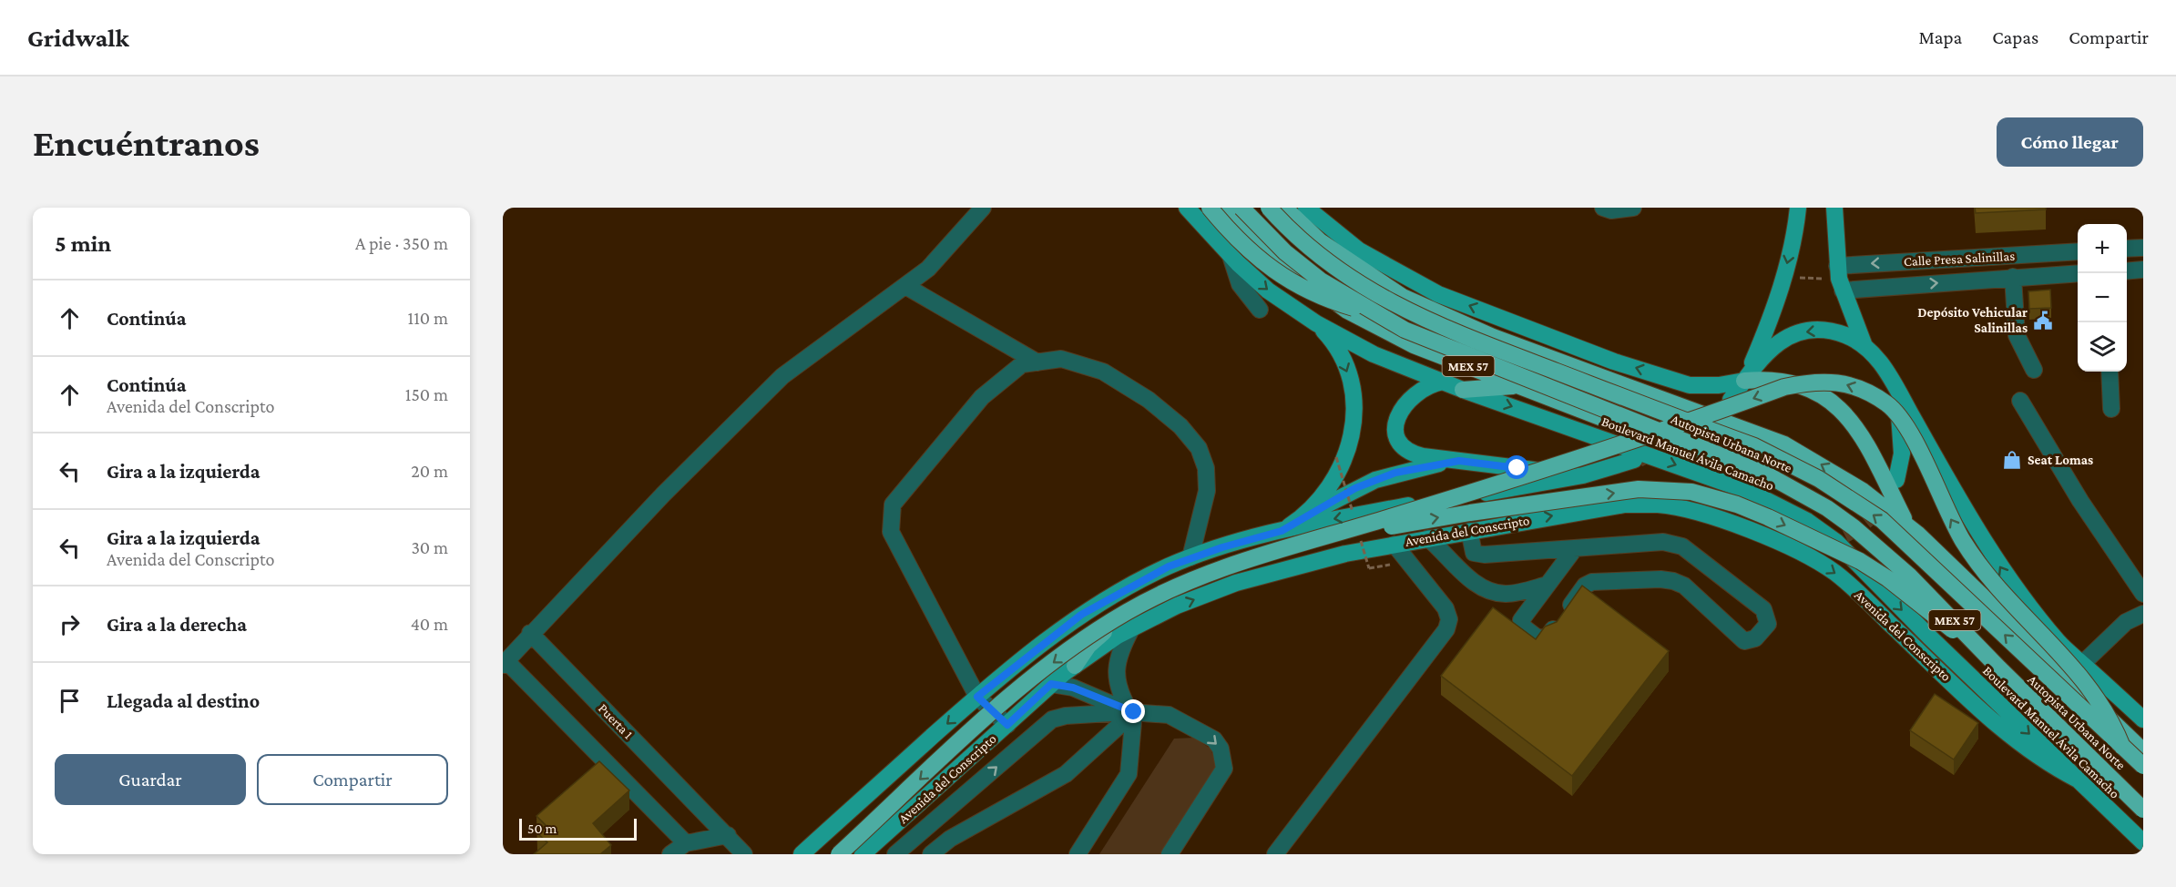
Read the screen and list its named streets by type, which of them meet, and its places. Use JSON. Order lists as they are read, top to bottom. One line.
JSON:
{"streets":{"highway":["MEX 57","Autopista Urbana Norte","Boulevard Manuel Ávila Camacho"],"main road":["Avenida del Conscripto"],"street":["Calle Presa Salinillas","Puerta 1"]},"crossings":[["Boulevard Manuel Ávila Camacho","Avenida del Conscripto"]],"places":{"public building":["Depósito Vehicular Salinillas"],"shop":["Seat Lomas"]},"scale_bar":"50 m","page":{"header":"Gridwalk","nav":["Mapa","Capas","Compartir"],"buttons":["Cómo llegar",["Guardar","Compartir"]],"title":"Encuéntranos","heading":["5 min","A pie · 350 m"],"map_buttons":["+","−"],"list":[["Continúa","110 m"],["Continúa","Avenida del Conscripto","150 m"],["Gira a la izquierda","20 m"],["Gira a la izquierda","Avenida del Conscripto","30 m"],["Gira a la derecha","40 m"],"Llegada al destino"],"scale":"50 m"}}
